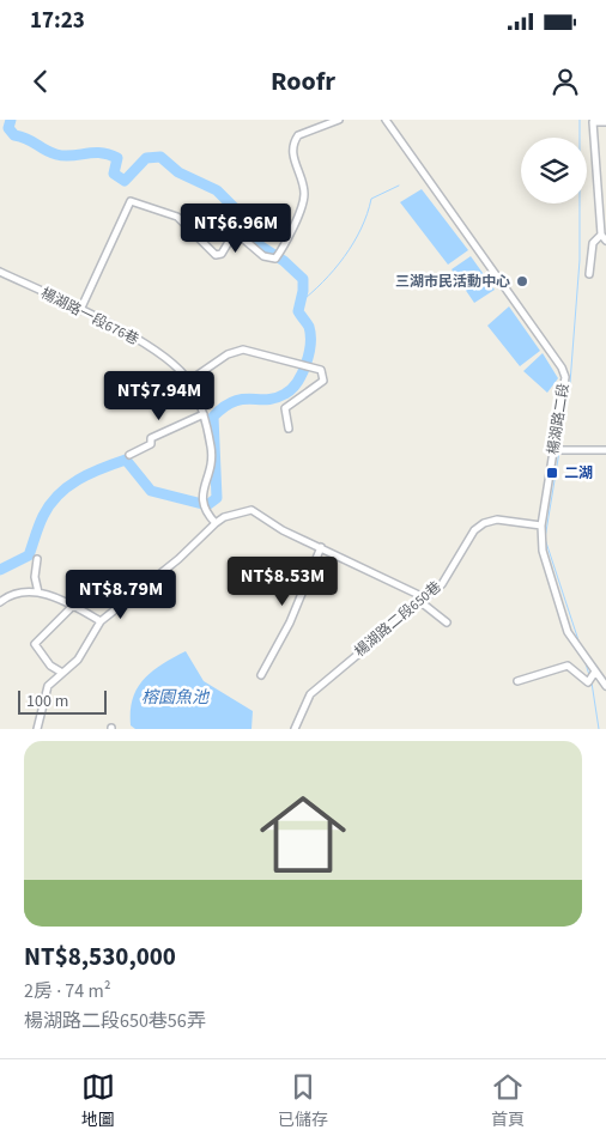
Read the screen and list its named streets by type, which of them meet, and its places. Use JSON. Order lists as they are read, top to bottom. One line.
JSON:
{"streets":{"street":["楊湖路一段676巷","楊湖路二段","楊湖路二段650巷"]},"crossings":[["楊湖路二段","楊湖路二段650巷"]],"water":["榕園魚池"],"places":{"other":["三湖市民活動中心"],"transit":["二湖"]},"scale_bar":"100 m","page":{"status":"17:23","header":"Roofr","price":["NT$6.96M","NT$7.94M","NT$8.53M","NT$8.79M"],"scale":"100 m","list":[{"name":"NT$8,530,000","note":"2房 · 74 m² · 楊湖路二段650巷56弄"}],"tabs":["地圖","已儲存","首頁"]}}
